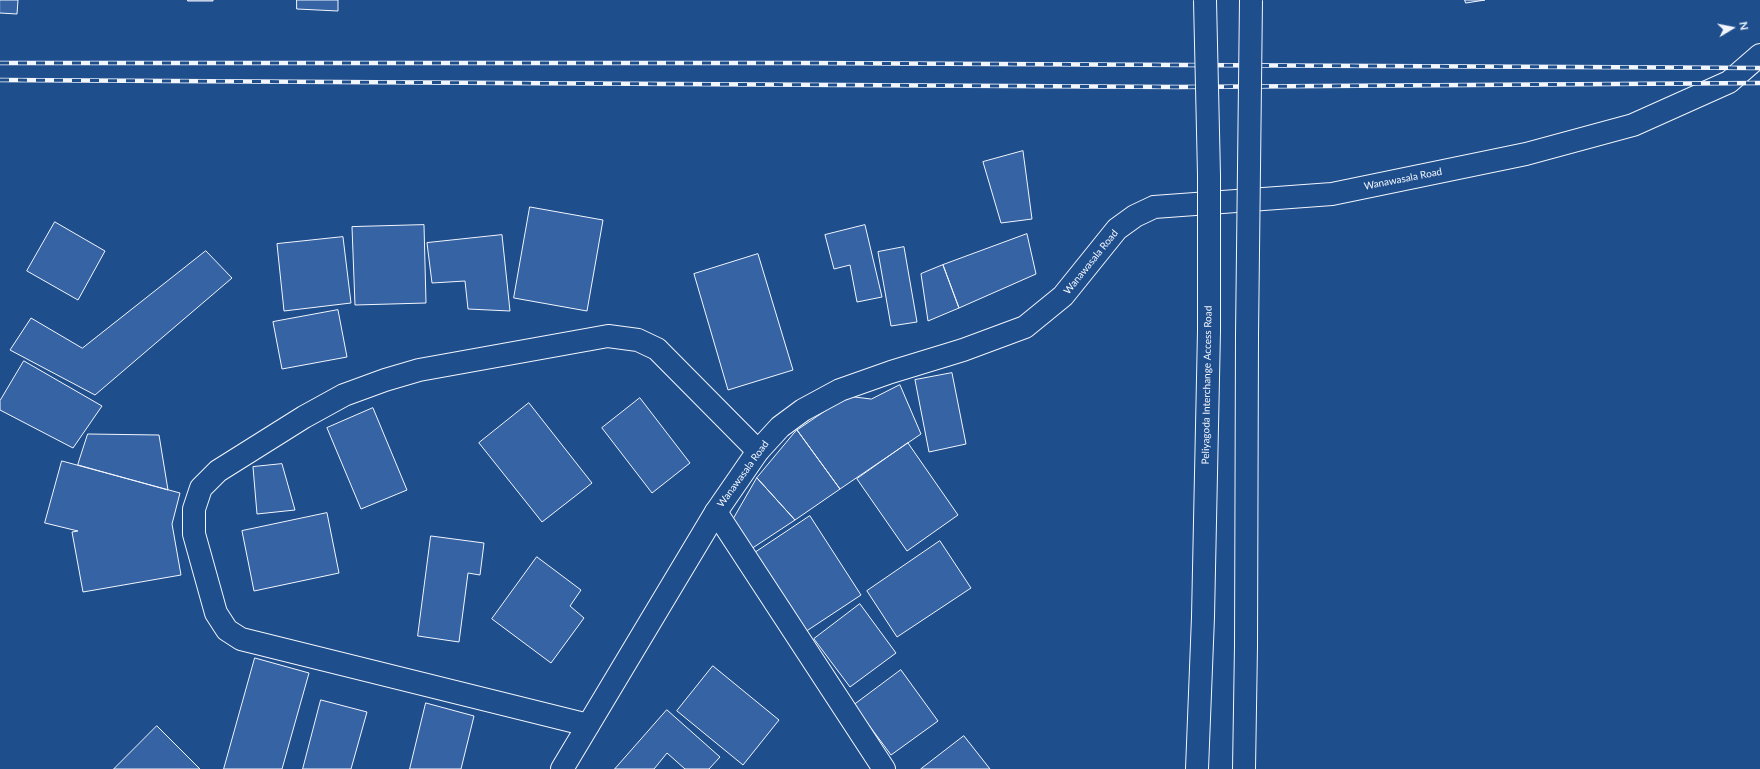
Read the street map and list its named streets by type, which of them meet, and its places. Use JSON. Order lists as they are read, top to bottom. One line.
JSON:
{"streets":{"main road":["Wanawasala Road","Peliyagoda Interchange Access Road"]},"north":"right"}
